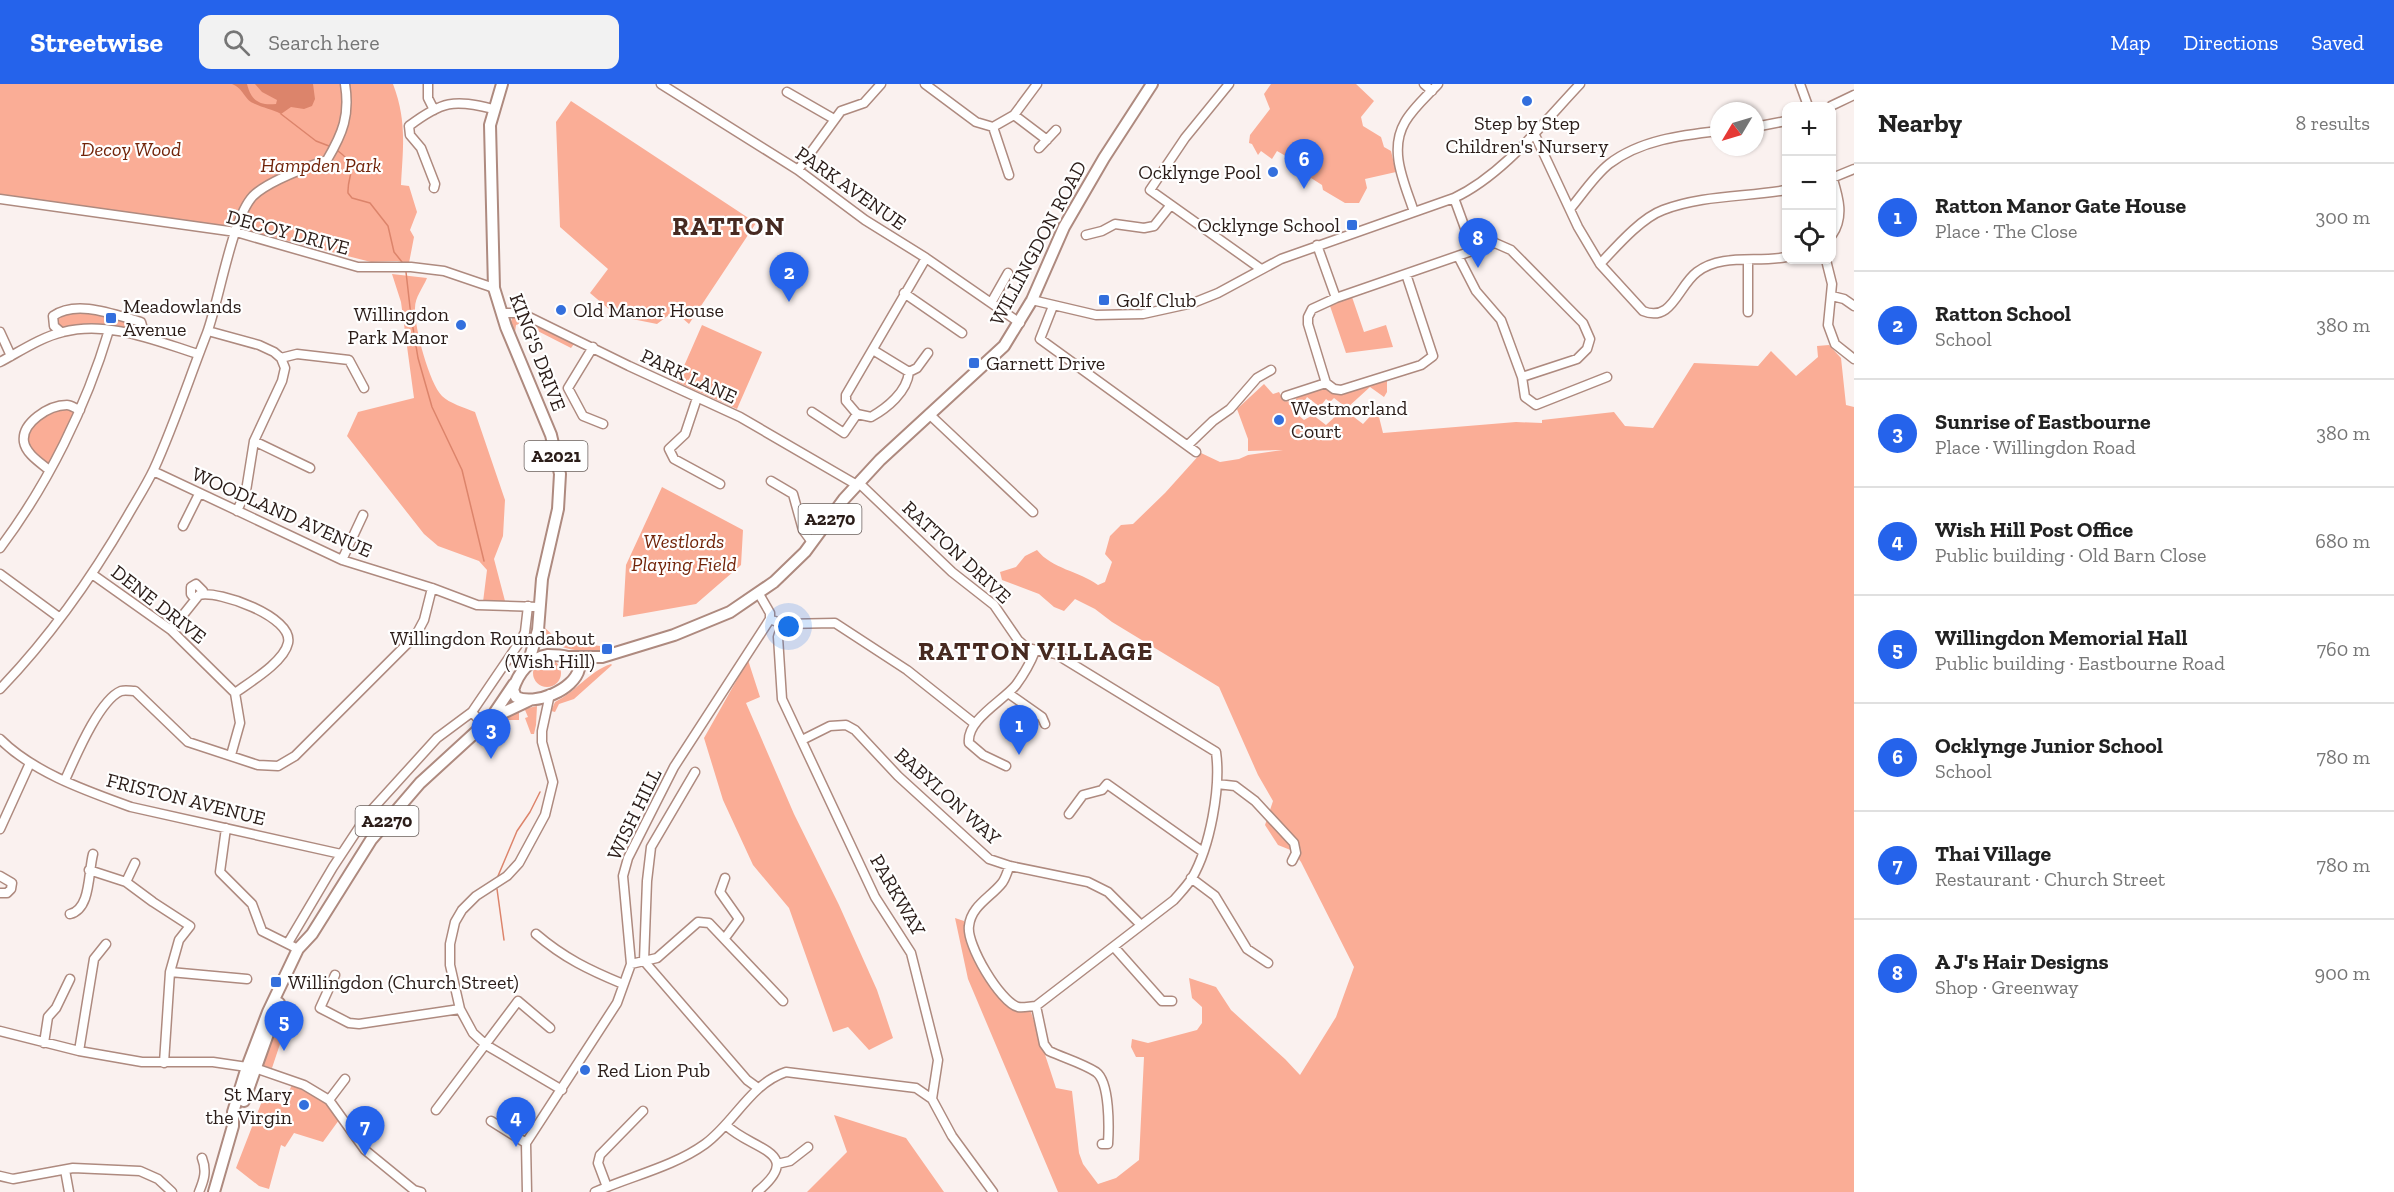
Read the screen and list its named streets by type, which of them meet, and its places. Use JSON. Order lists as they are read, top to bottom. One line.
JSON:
{"streets":{"main road":["WILLINGDON ROAD","KING'S DRIVE","A2021","A2270"],"street":["PARK AVENUE","DECOY DRIVE","PARK LANE","WOODLAND AVENUE","RATTON DRIVE","DENE DRIVE","BABYLON WAY","FRISTON AVENUE","WISH HILL","PARKWAY"]},"crossings":[["PARK AVENUE","WILLINGDON ROAD"],["DECOY DRIVE","KING'S DRIVE"],["WILLINGDON ROAD","PARK LANE"],["WILLINGDON ROAD","A2270"],["WILLINGDON ROAD","RATTON DRIVE"],["KING'S DRIVE","PARK LANE"],["KING'S DRIVE","WOODLAND AVENUE"],["KING'S DRIVE","A2270"],["PARK LANE","RATTON DRIVE"],["BABYLON WAY","PARKWAY"]],"districts":["RATTON","RATTON VILLAGE"],"parks":["Decoy Wood","Hampden Park","Westlords Playing Field"],"places":{"other":["Step by Step Children's Nursery","Ocklynge Pool","Old Manor House","Willingdon Park Manor","Westmorland Court","Red Lion Pub","St Mary the Virgin"],"transit":["Ocklynge School","Golf Club","Meadowlands Avenue","Garnett Drive","Willingdon Roundabout (Wish Hill)","Willingdon (Church Street)"]},"north":"bottom left","page":{"header":"Streetwise","search":"Search here","nav":["Map","Directions","Saved"],"heading":["Nearby","8 results"],"map_buttons":["+","−"],"pins":["6","8","2","1","3","5","4","7"],"list":[{"mark":"1","name":"Ratton Manor Gate House","note":"Place · The Close","value":"300 m"},{"mark":"2","name":"Ratton School","note":"School","value":"380 m"},{"mark":"3","name":"Sunrise of Eastbourne","note":"Place · Willingdon Road","value":"380 m"},{"mark":"4","name":"Wish Hill Post Office","note":"Public building · Old Barn Close","value":"680 m"},{"mark":"5","name":"Willingdon Memorial Hall","note":"Public building · Eastbourne Road","value":"760 m"},{"mark":"6","name":"Ocklynge Junior School","note":"School","value":"780 m"},{"mark":"7","name":"Thai Village","note":"Restaurant · Church Street","value":"780 m"},{"mark":"8","name":"A J's Hair Designs","note":"Shop · Greenway","value":"900 m"}]}}
